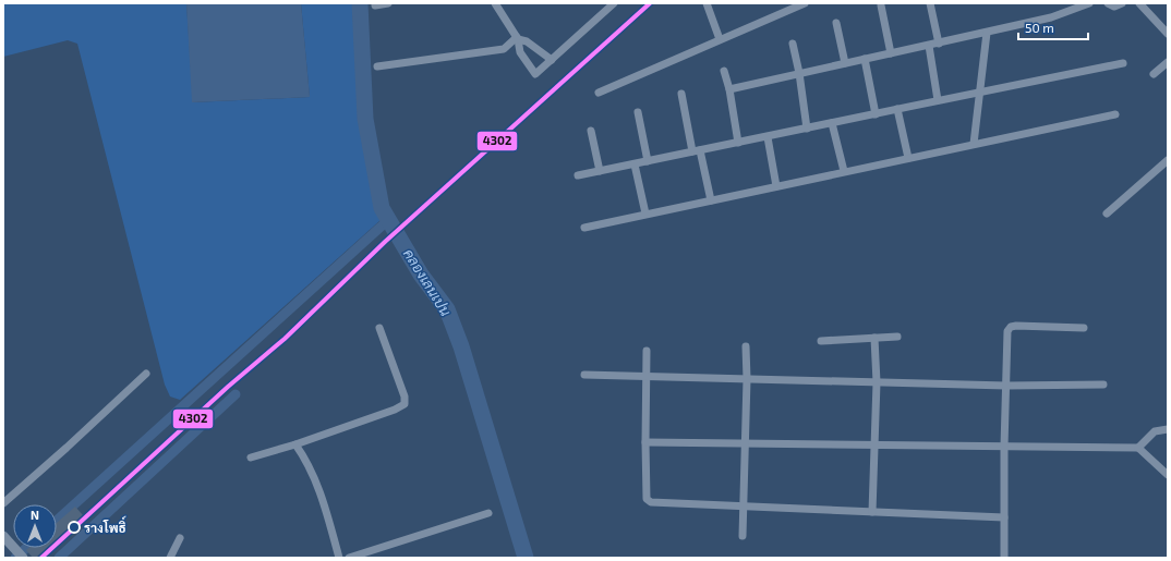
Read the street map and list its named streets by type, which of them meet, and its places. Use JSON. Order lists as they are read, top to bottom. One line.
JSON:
{"water":["คลองเลนเปน"],"places":["รางโพธิ์"],"lines":["transit line 4302"],"scale_bar":"50 m","north":"top"}
